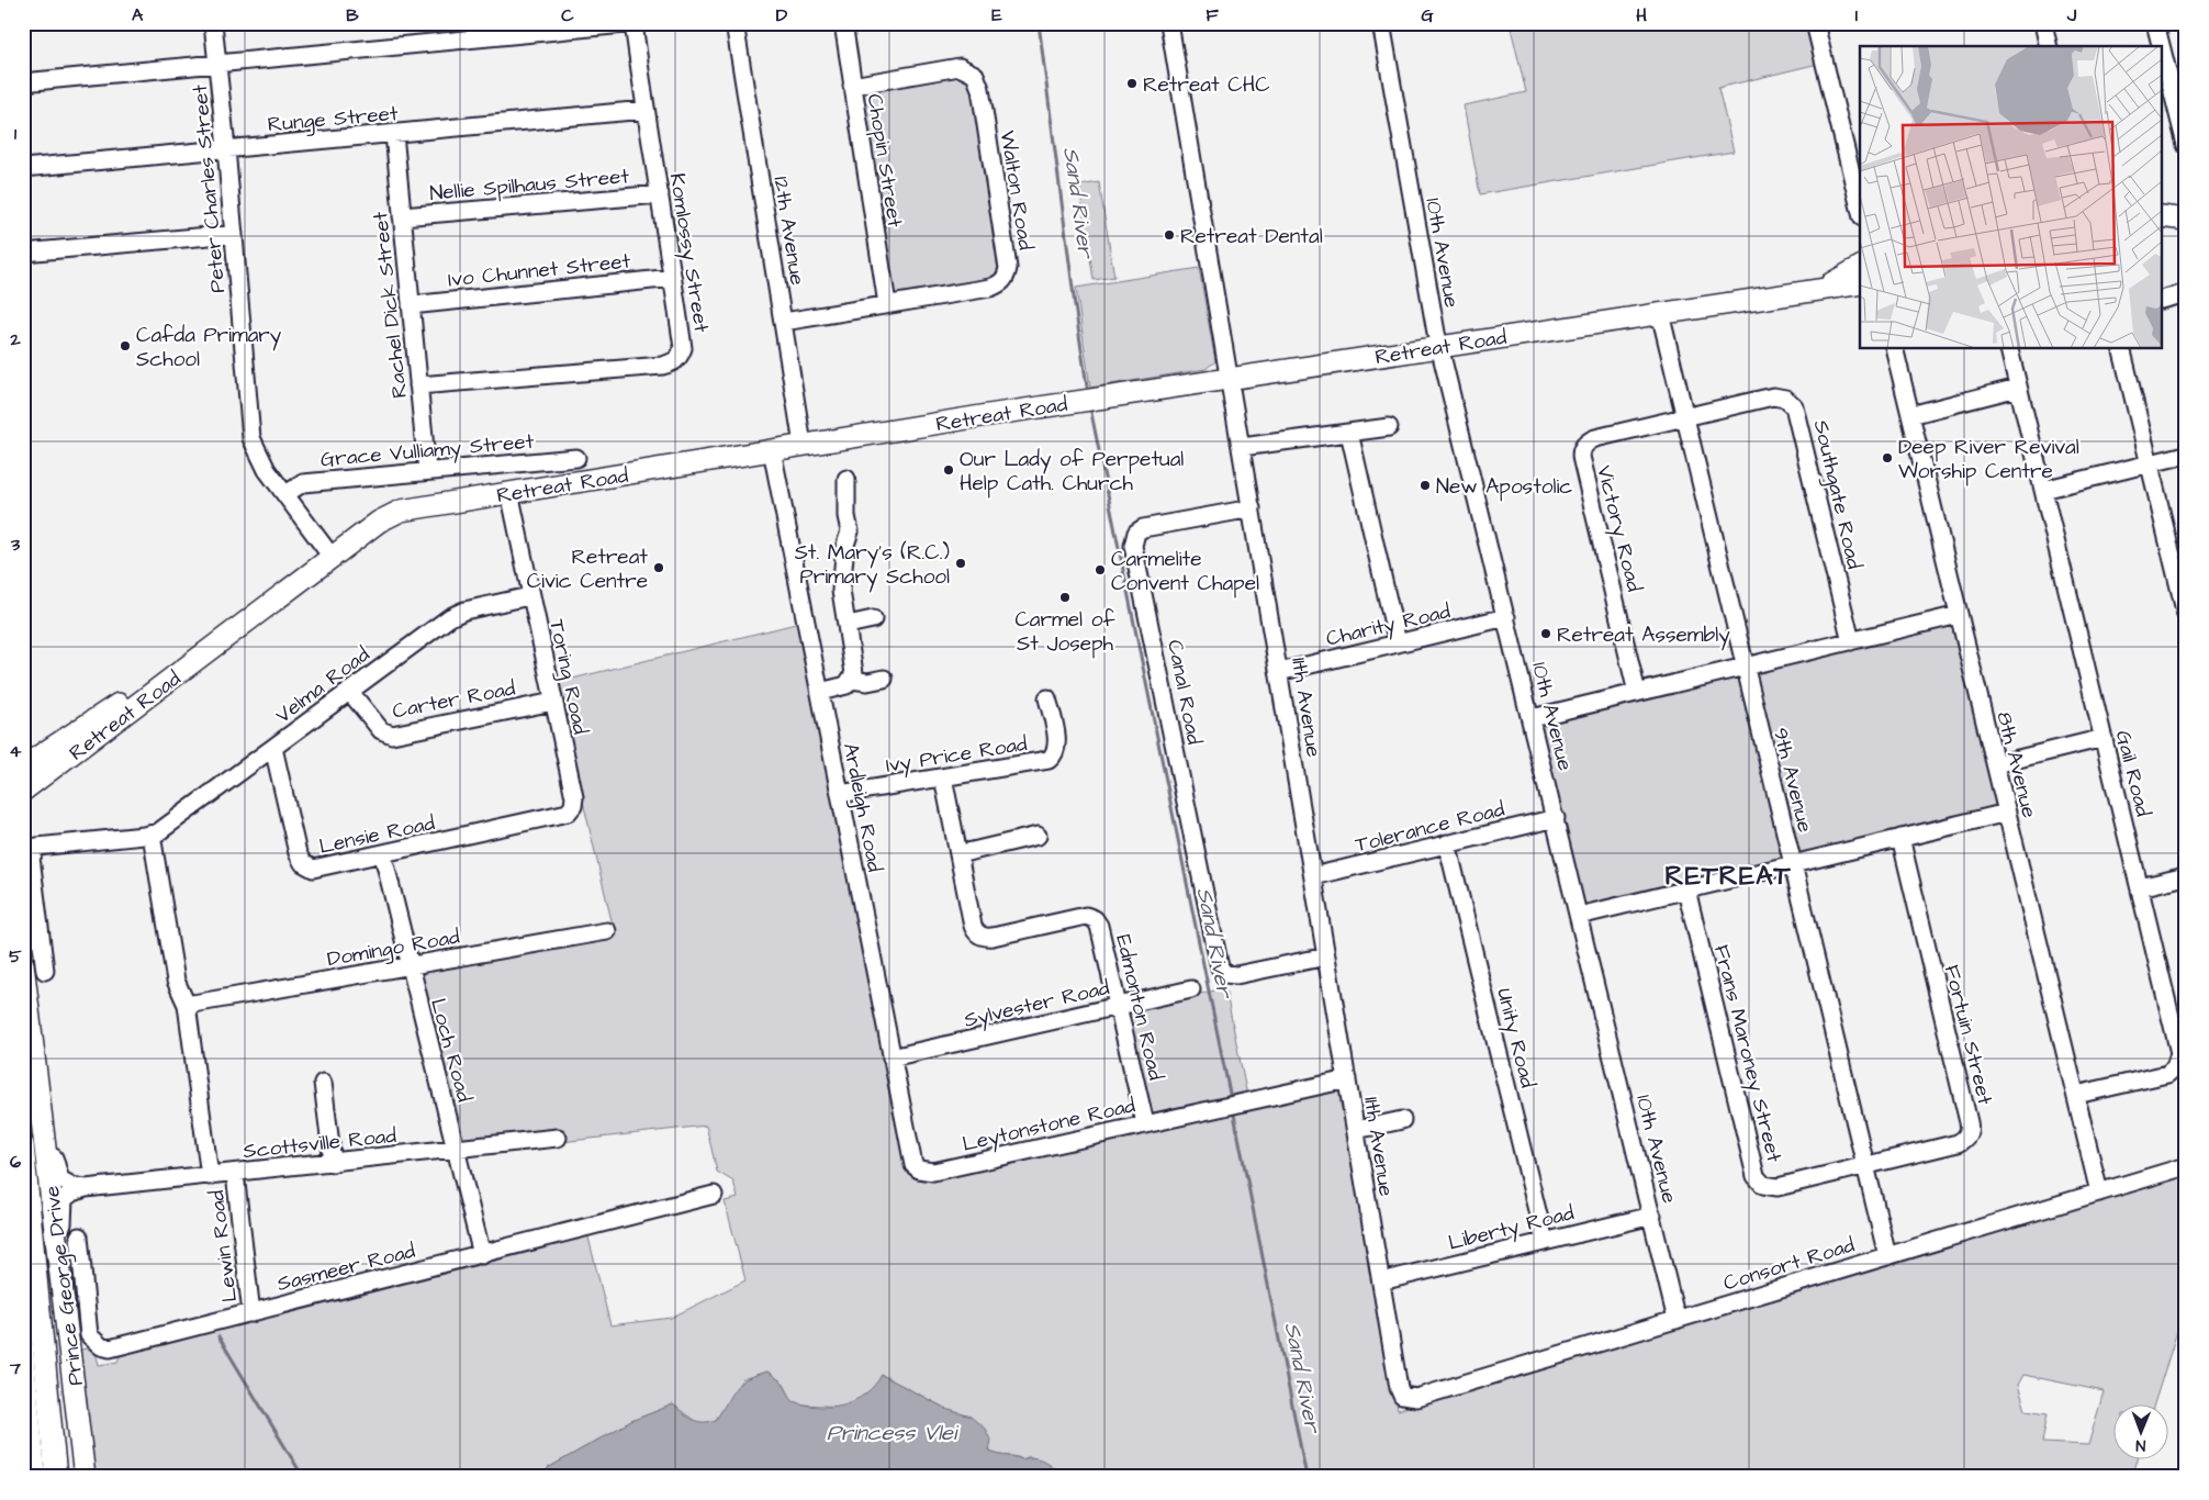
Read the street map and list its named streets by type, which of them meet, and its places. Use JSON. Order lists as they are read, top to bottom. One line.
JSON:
{"streets":{"main road":["Retreat Road","Prince George Drive"],"street":["Runge Street","Chopin Street","Nellie Spilhaus Street","Peter Charles Street","Walton Road","12th Avenue","Komlossy Street","10th Avenue","Ivo Chunnet Street","Rachel Dick Street","Grace Vulliamy Street","Southgate Road","Victory Road","Charity Road","Toring Road","Velma Road","Canal Road","Carter Road","11th Avenue","Ivy Price Road","8th Avenue","Gail Road","9th Avenue","Ardleigh Road","Tolerance Road","Lensie Road","Domingo Road","Sylvester Road","Edmonton Road","Fortuin Street","Unity Road","Loch Road","Frans Maroney Street","Leytonstone Road","Scottsville Road","Liberty Road","Lewin Road","Consort Road","Sasmeer Road"]},"crossings":[["Runge Street","Peter Charles Street"],["Runge Street","Komlossy Street"],["Runge Street","Rachel Dick Street"],["Chopin Street","Walton Road"],["Nellie Spilhaus Street","Komlossy Street"],["Nellie Spilhaus Street","Rachel Dick Street"],["Peter Charles Street","Retreat Road"],["Peter Charles Street","Grace Vulliamy Street"],["Walton Road","12th Avenue"],["12th Avenue","Retreat Road"],["Komlossy Street","Ivo Chunnet Street"],["Komlossy Street","Rachel Dick Street"],["10th Avenue","Retreat Road"],["10th Avenue","Charity Road"],["10th Avenue","Tolerance Road"],["10th Avenue","Liberty Road"],["10th Avenue","Consort Road"],["Ivo Chunnet Street","Rachel Dick Street"],["Rachel Dick Street","Grace Vulliamy Street"],["Retreat Road","Toring Road"],["Retreat Road","11th Avenue"],["Retreat Road","9th Avenue"],["Retreat Road","Ardleigh Road"],["Southgate Road","Victory Road"],["Southgate Road","9th Avenue"],["Victory Road","9th Avenue"],["Charity Road","11th Avenue"],["Toring Road","Velma Road"],["Toring Road","Carter Road"],["Toring Road","Lensie Road"],["Velma Road","Carter Road"],["Velma Road","Lensie Road"],["Canal Road","11th Avenue"],["11th Avenue","Tolerance Road"],["11th Avenue","Leytonstone Road"],["11th Avenue","Liberty Road"],["11th Avenue","Consort Road"],["Ivy Price Road","Ardleigh Road"],["Ivy Price Road","Edmonton Road"],["8th Avenue","Gail Road"],["8th Avenue","Consort Road"],["9th Avenue","Fortuin Street"],["9th Avenue","Frans Maroney Street"],["9th Avenue","Consort Road"],["Ardleigh Road","Sylvester Road"],["Ardleigh Road","Leytonstone Road"],["Tolerance Road","Unity Road"],["Lensie Road","Loch Road"],["Domingo Road","Loch Road"],["Sylvester Road","Edmonton Road"],["Edmonton Road","Leytonstone Road"],["Fortuin Street","Frans Maroney Street"],["Unity Road","Liberty Road"],["Loch Road","Scottsville Road"],["Loch Road","Sasmeer Road"],["Scottsville Road","Lewin Road"],["Scottsville Road","Prince George Drive"],["Lewin Road","Sasmeer Road"]],"districts":["RETREAT"],"water":["Sand River","Princess Vlei"],"places":["Retreat CHC","Retreat Dental","Cafda Primary School","Deep River Revival Worship Centre","Our Lady of Perpetual Help Cath. Church","New Apostolic","St. Mary's (R.C.) Primary School","Retreat Civic Centre","Carmelite Convent Chapel","Carmel of St Joseph","Retreat Assembly"],"north":"bottom","grid":{"columns":["A","B","C","D","E","F","G","H","I","J"],"rows":["1","2","3","4","5","6","7"]}}
